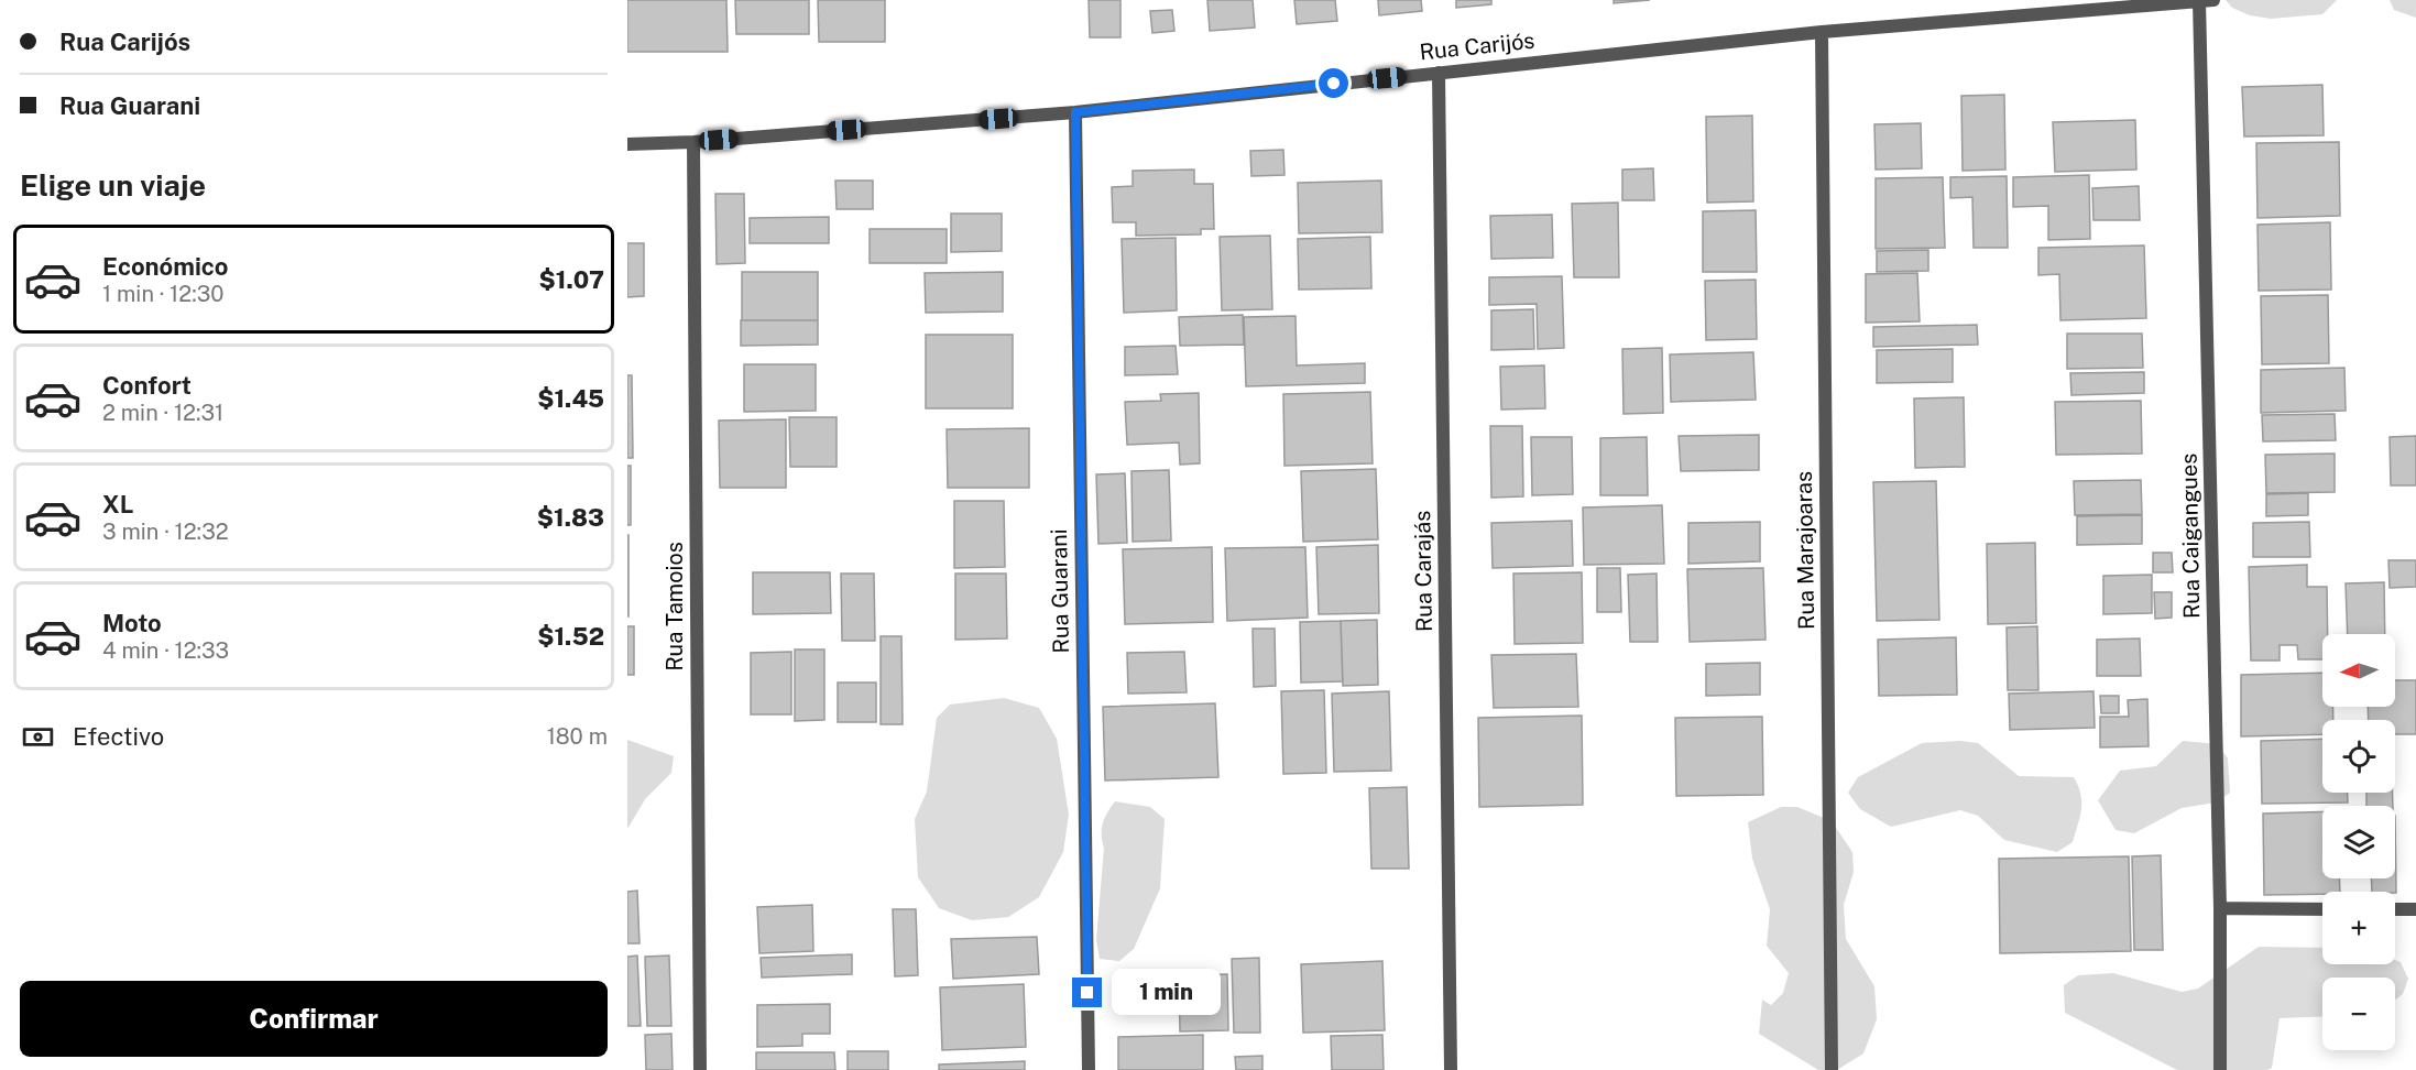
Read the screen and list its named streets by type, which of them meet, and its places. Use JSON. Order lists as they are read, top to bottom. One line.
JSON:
{"streets":{"street":["Rua Carijós","Rua Caigangues","Rua Marajoaras","Rua Carajás","Rua Guarani","Rua Tamoios"]},"crossings":[["Rua Carijós","Rua Caigangues"],["Rua Carijós","Rua Marajoaras"],["Rua Carijós","Rua Carajás"],["Rua Carijós","Rua Guarani"],["Rua Carijós","Rua Tamoios"]],"north":"left","page":{"banner":["Rua Carijós","Rua Guarani"],"heading":"Elige un viaje","list":[{"name":"Económico","note":"1 min · 12:30","value":"$1.07"},{"name":"Confort","note":"2 min · 12:31","value":"$1.45"},{"name":"XL","note":"3 min · 12:32","value":"$1.83"},{"name":"Moto","note":"4 min · 12:33","value":"$1.52"}],"map_buttons":["+","−"],"pay":["Efectivo","180 m"],"buttons":"Confirmar","bubble":"1 min"}}
